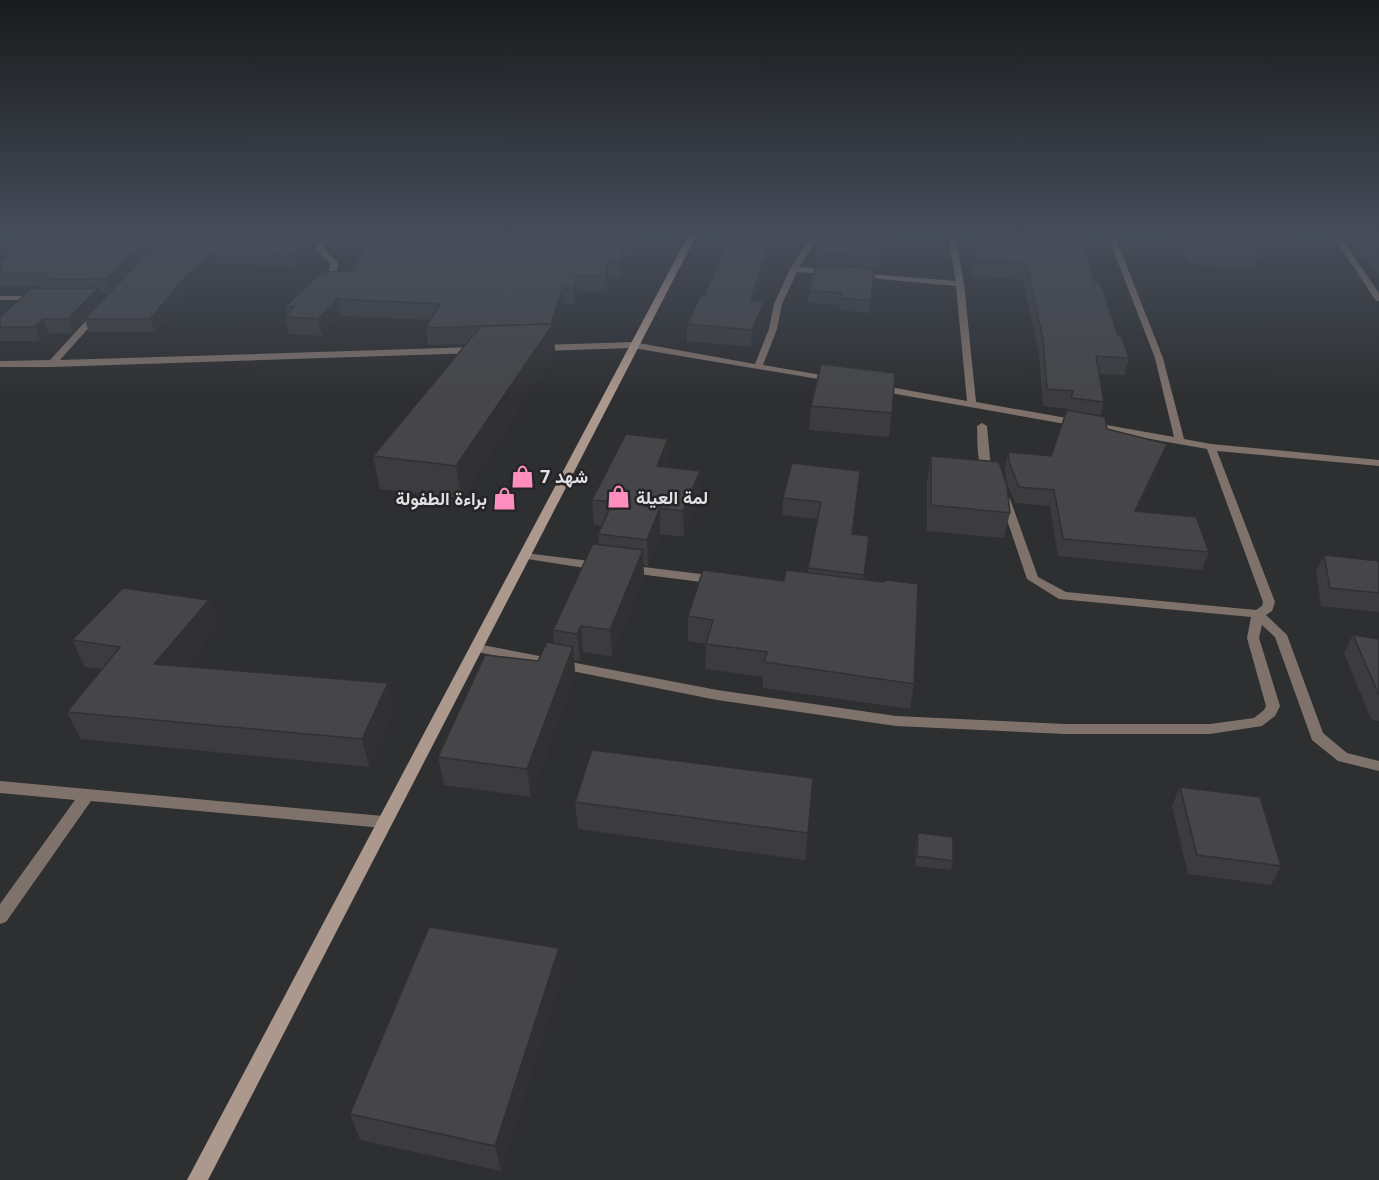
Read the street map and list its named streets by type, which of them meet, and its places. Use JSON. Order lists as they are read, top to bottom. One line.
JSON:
{"places":{"shop":["شهد 7","لمة العيلة","براءة الطفولة"]}}
